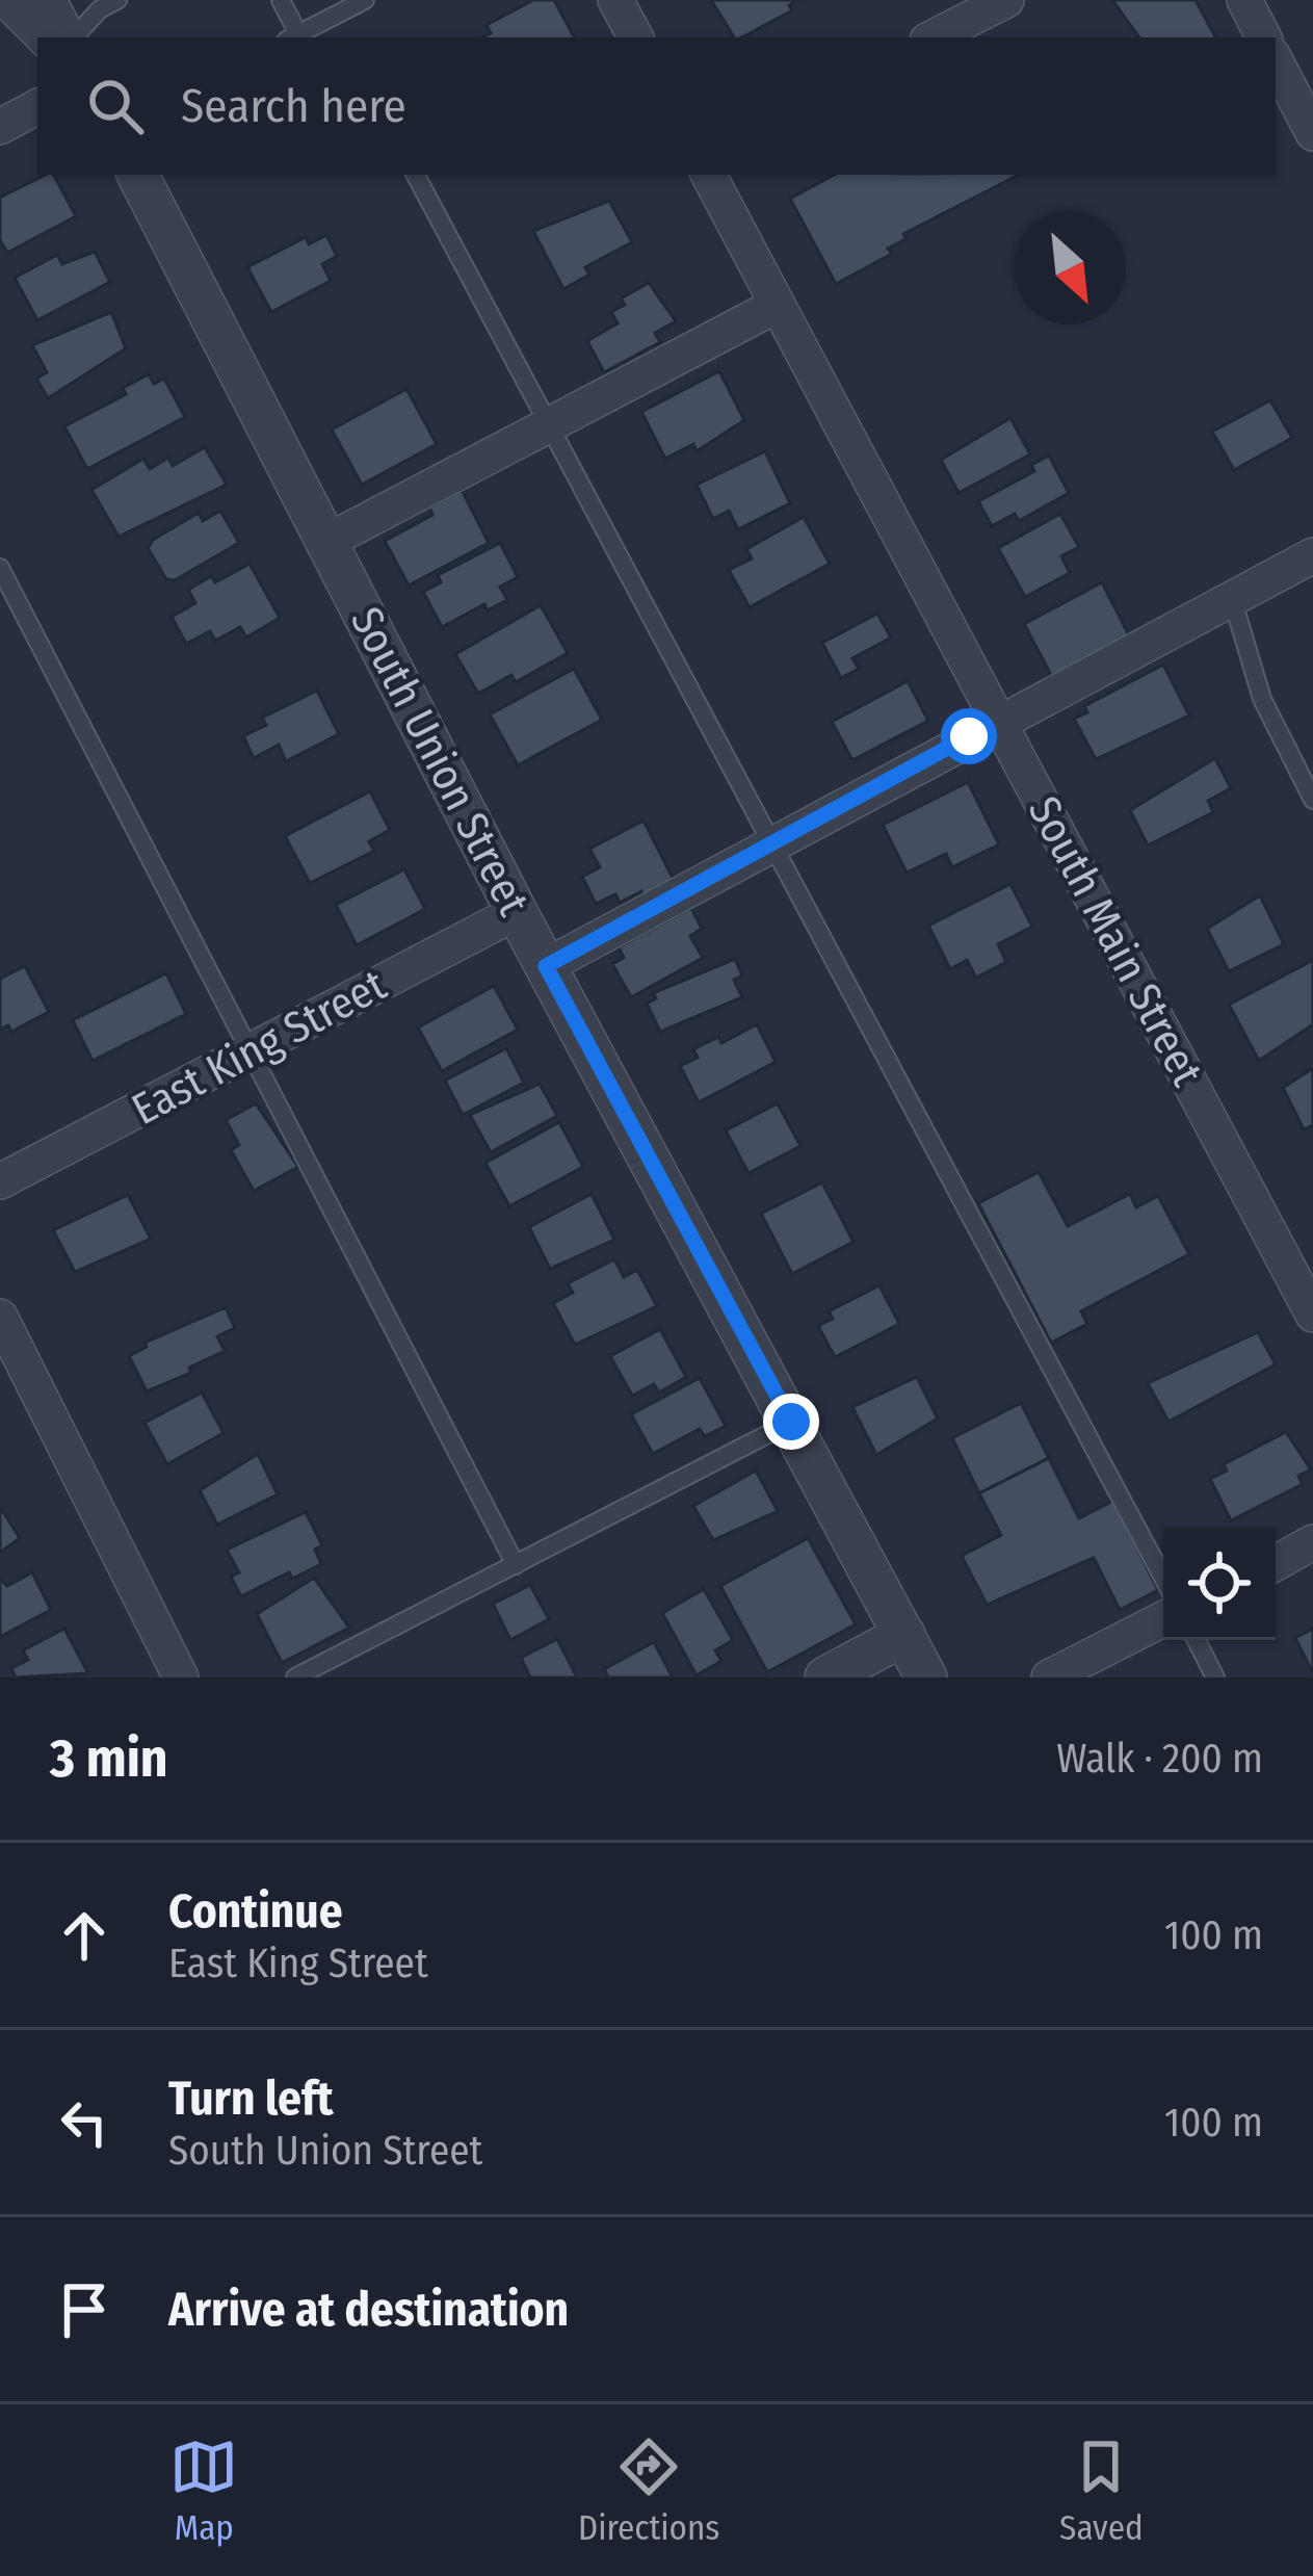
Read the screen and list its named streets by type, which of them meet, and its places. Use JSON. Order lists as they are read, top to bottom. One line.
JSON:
{"streets":{"street":["South Union Street","South Main Street","East King Street"]},"crossings":[["South Union Street","East King Street"]],"north":"bottom right","page":{"search":"Search here","heading":["3 min","Walk · 200 m"],"list":[["Continue","East King Street","100 m"],["Turn left","South Union Street","100 m"],"Arrive at destination"],"nav":["Map","Directions","Saved"]}}
